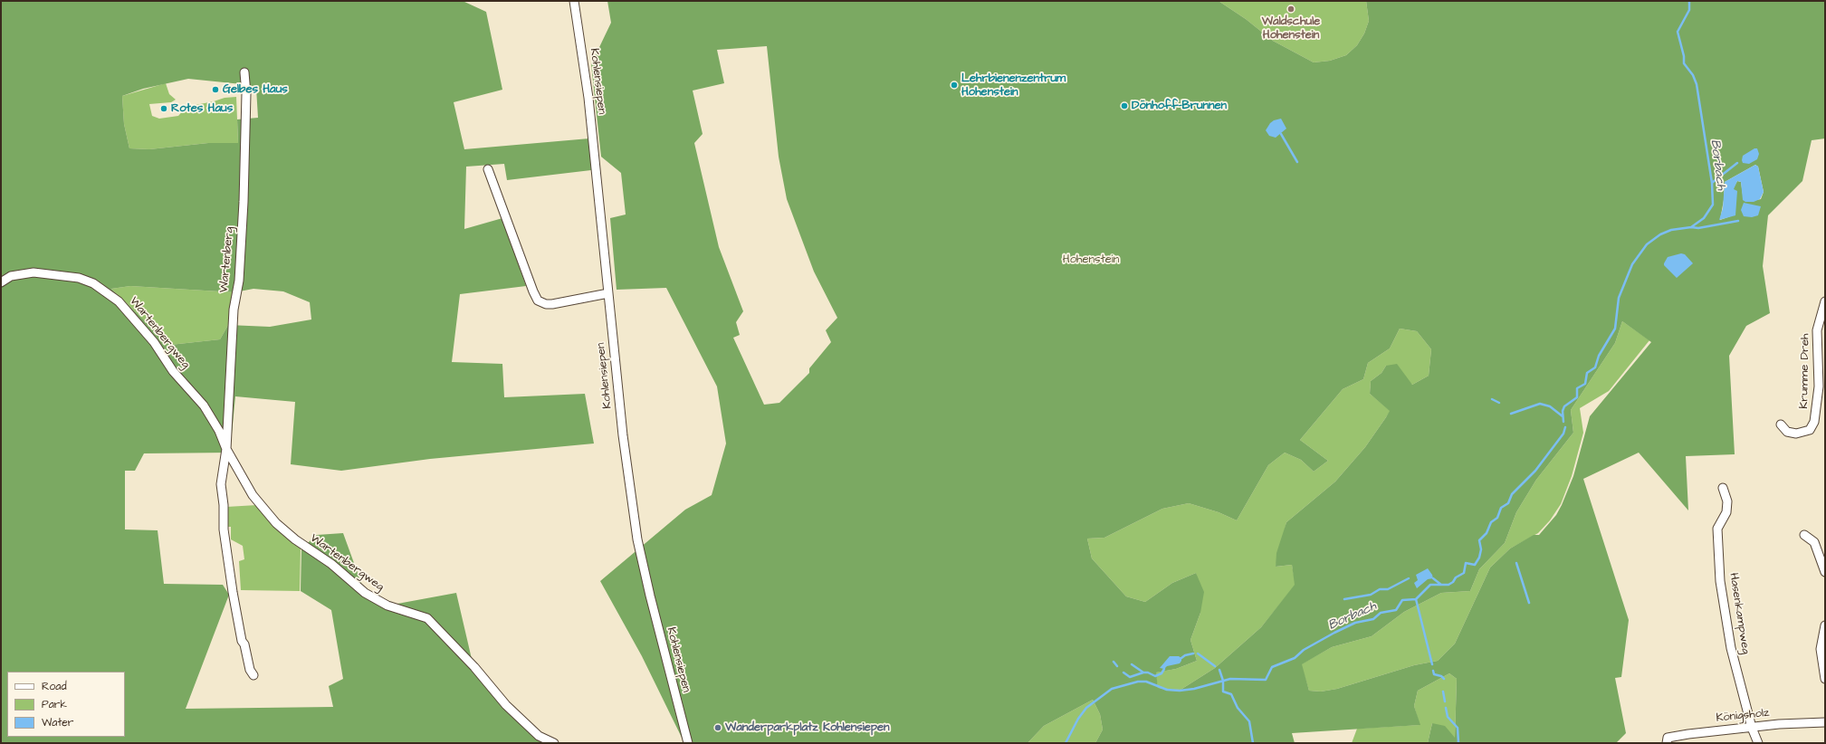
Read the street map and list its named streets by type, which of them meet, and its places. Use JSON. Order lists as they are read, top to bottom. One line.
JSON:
{"streets":{"street":["Kohlensiepen","Wartenberg","Wartenbergweg","Krumme Dreh","Hasenkampweg","Königsholz"]},"crossings":[["Wartenberg","Wartenbergweg"],["Hasenkampweg","Königsholz"]],"water":["Borbach"],"parks":["Hohenstein"],"places":["Waldschule Hohenstein","Lehrbienenzentrum Hohenstein","Gelbes Haus","Dönhoff-Brunnen","Rotes Haus","Wanderparkplatz Kohlensiepen"],"legend":["Road","Park","Water"]}
